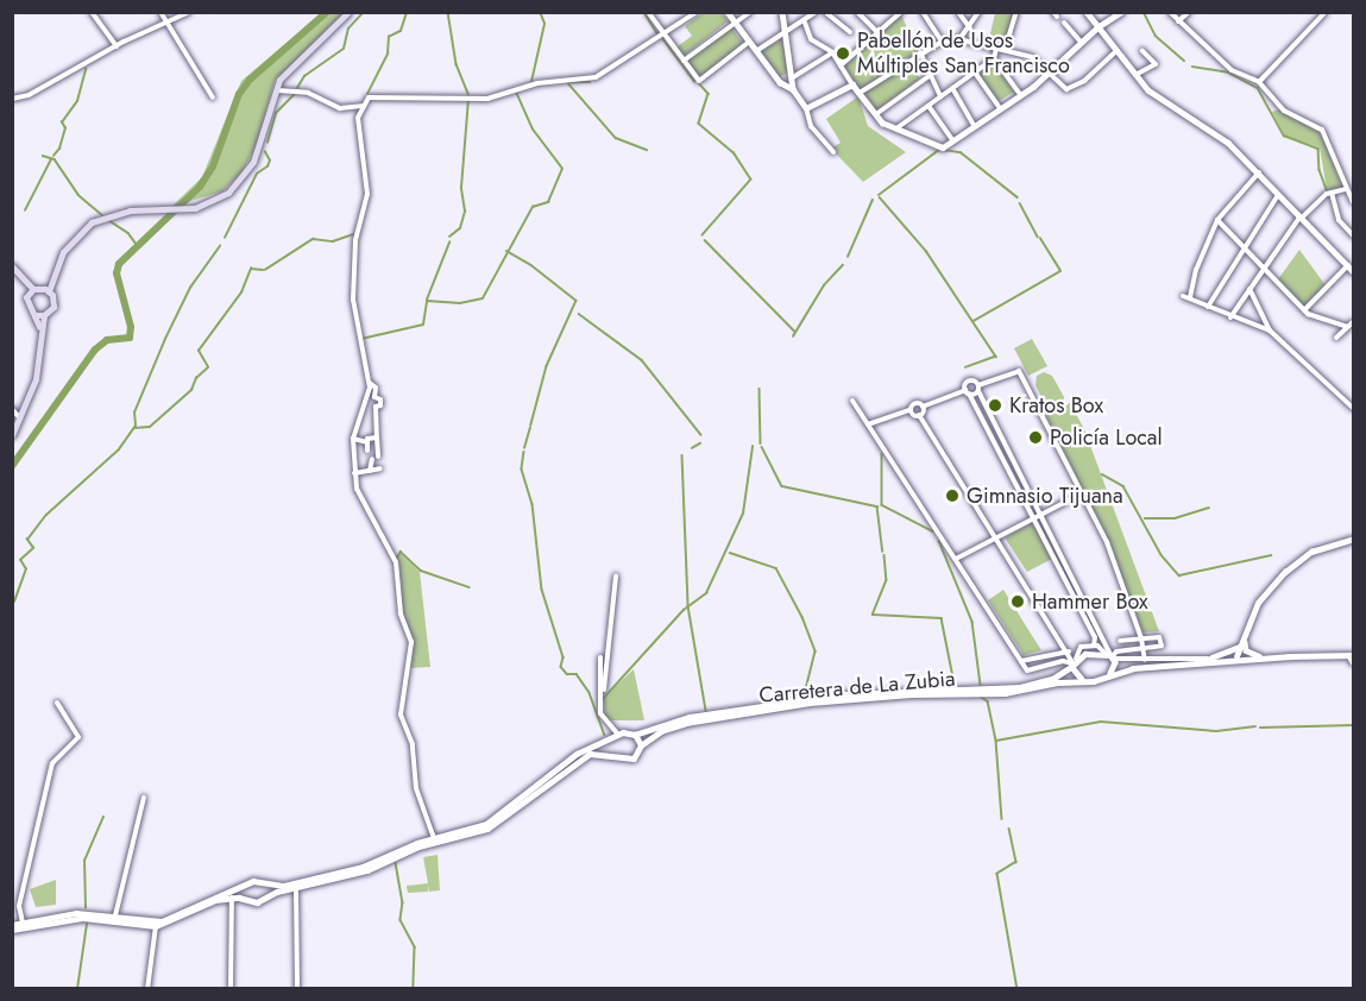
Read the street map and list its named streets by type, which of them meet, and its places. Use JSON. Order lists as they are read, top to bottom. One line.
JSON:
{"streets":{"street":["Carretera de La Zubia"]},"places":["Pabellón de Usos Múltiples San Francisco","Kratos Box","Policía Local","Gimnasio Tijuana","Hammer Box"]}
